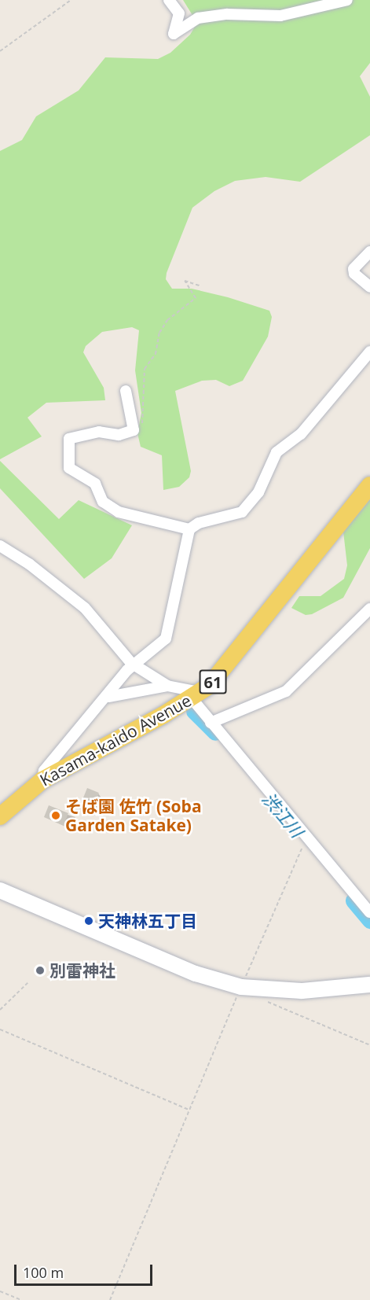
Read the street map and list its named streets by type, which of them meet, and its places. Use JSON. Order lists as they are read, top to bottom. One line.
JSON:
{"streets":{"main road":["61","Kasama-kaido Avenue"]},"water":["渋江川"],"places":["そば園 佐竹 (Soba Garden Satake)","天神林五丁目","別雷神社"],"scale_bar":"100 m"}
